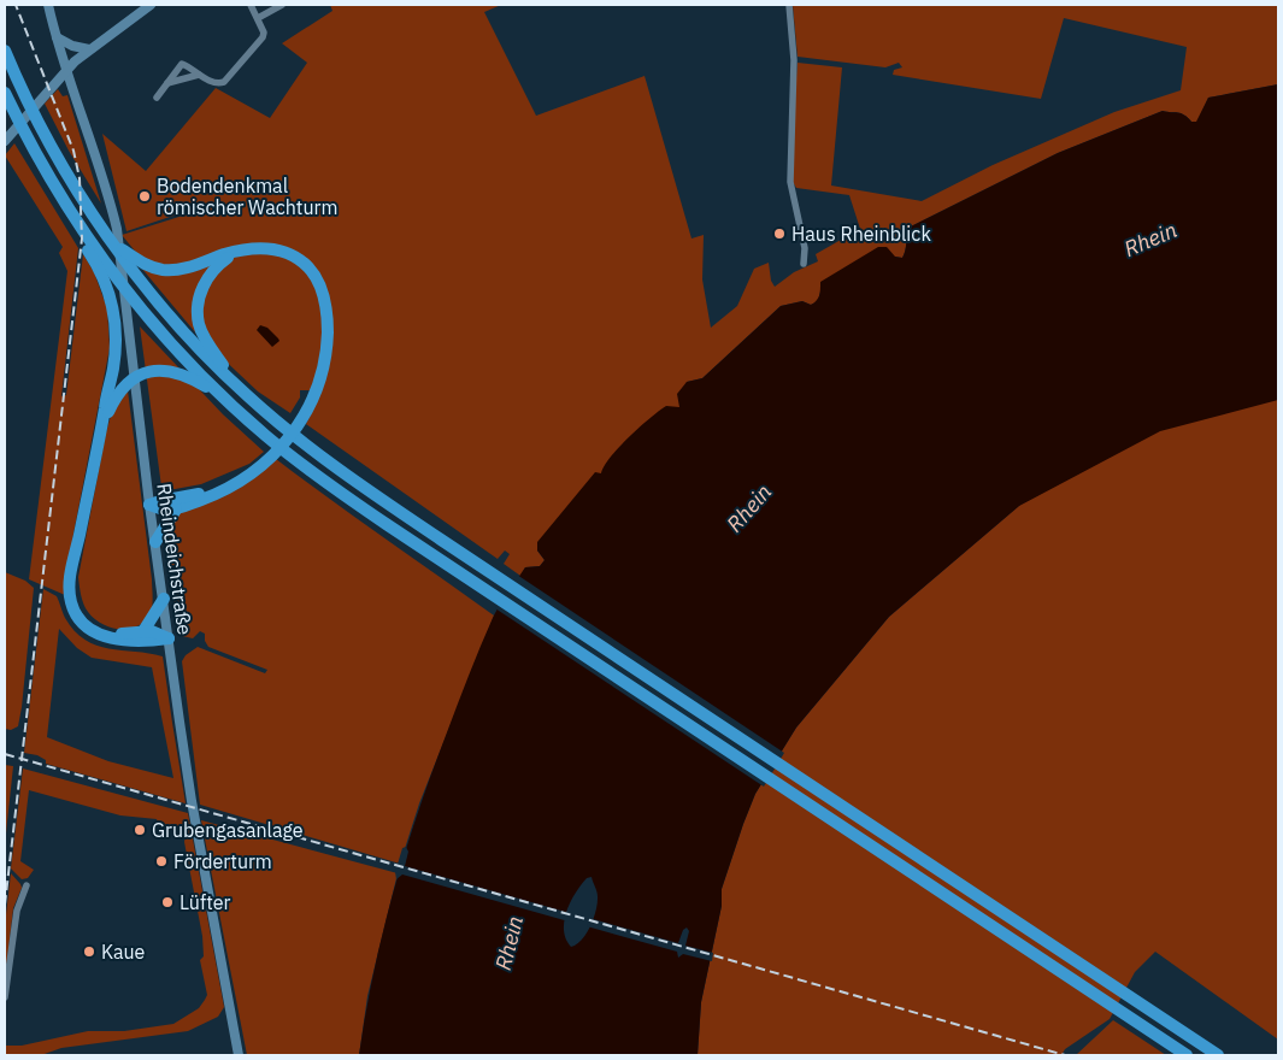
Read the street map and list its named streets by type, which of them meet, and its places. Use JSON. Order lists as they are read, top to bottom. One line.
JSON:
{"streets":{"main road":["Rheindeichstraße"]},"water":["Rhein"],"places":["Bodendenkmal römischer Wachturm","Haus Rheinblick","Grubengasanlage","Förderturm","Lüfter","Kaue"]}
